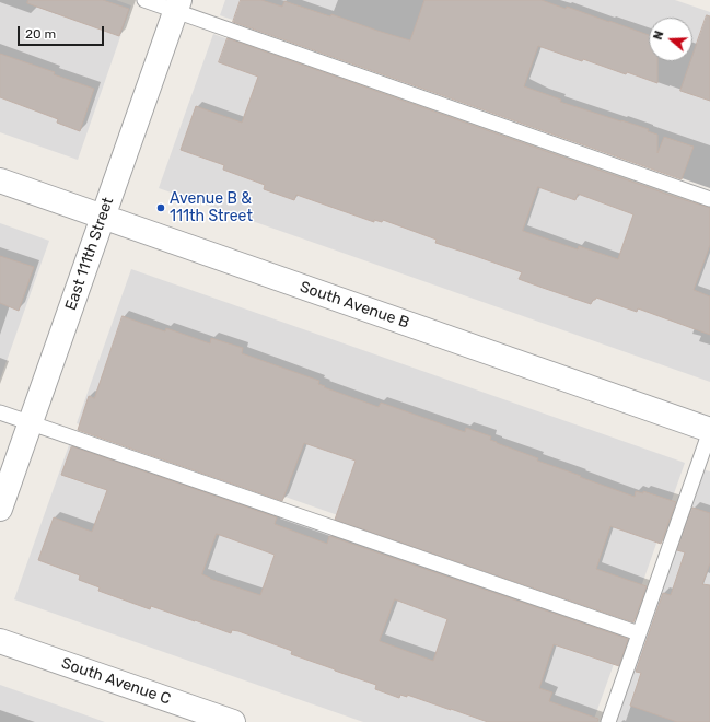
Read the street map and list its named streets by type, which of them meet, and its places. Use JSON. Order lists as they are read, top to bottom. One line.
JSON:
{"streets":{"street":["East 111th Street","South Avenue B","South Avenue C"]},"crossings":[["East 111th Street","South Avenue B"]],"places":["Avenue B & 111th Street"],"scale_bar":"20 m","north":"left"}
